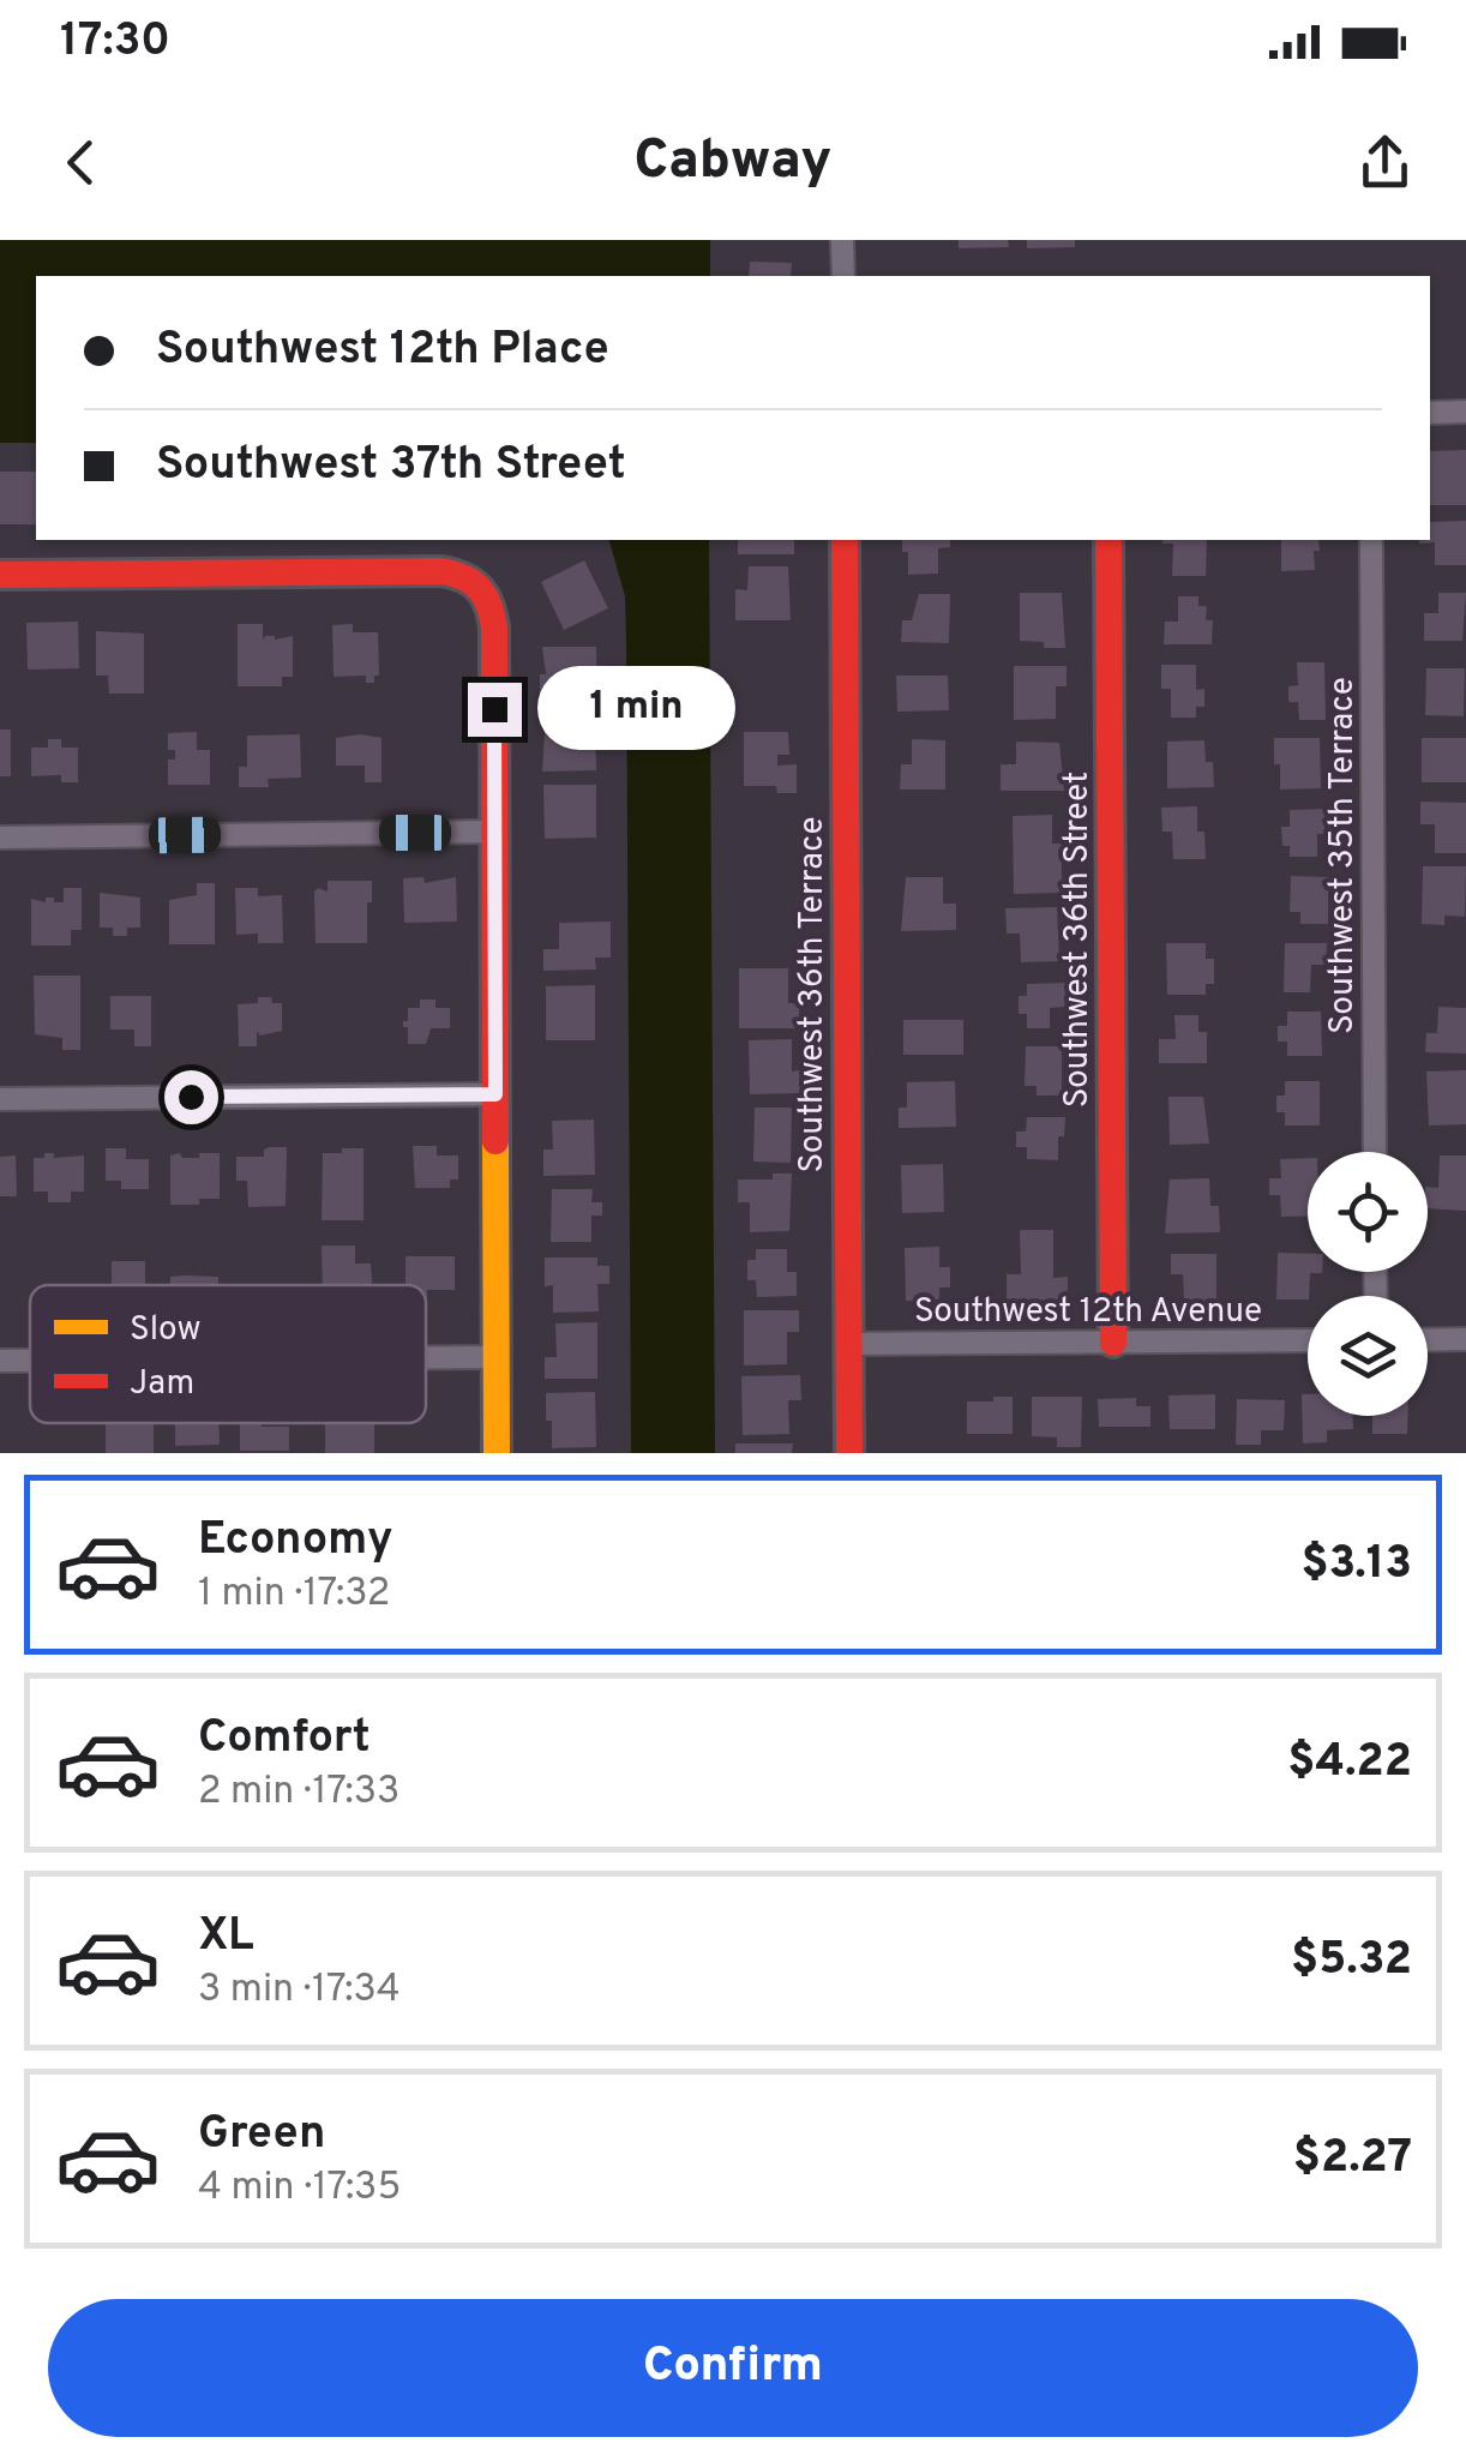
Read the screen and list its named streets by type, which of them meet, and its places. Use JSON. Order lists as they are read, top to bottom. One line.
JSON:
{"streets":{"street":["Southwest 35th Terrace","Southwest 36th Street","Southwest 36th Terrace","Southwest 12th Avenue"]},"crossings":[["Southwest 36th Street","Southwest 12th Avenue"],["Southwest 36th Terrace","Southwest 12th Avenue"]],"legend":["Slow","Jam"],"page":{"status":"17:30","header":"Cabway","banner":["Southwest 12th Place","Southwest 37th Street"],"bubble":"1 min","list":[{"name":"Economy","note":"1 min · 17:32","value":"$3.13"},{"name":"Comfort","note":"2 min · 17:33","value":"$4.22"},{"name":"XL","note":"3 min · 17:34","value":"$5.32"},{"name":"Green","note":"4 min · 17:35","value":"$2.27"}],"buttons":"Confirm"}}
